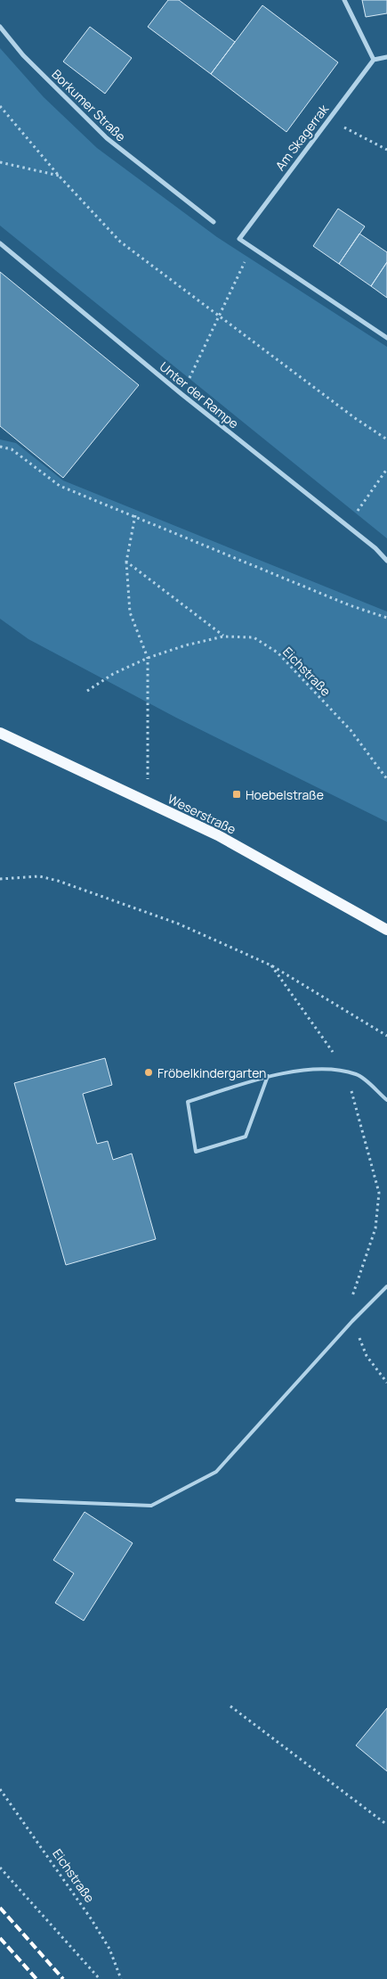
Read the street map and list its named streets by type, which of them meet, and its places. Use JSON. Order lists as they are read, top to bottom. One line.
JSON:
{"streets":{"main road":["Weserstraße"],"street":["Borkumer Straße","Am Skagerrak","Unter der Rampe"],"path":["Eichstraße"]},"places":{"transit":["Hoebelstraße"],"other":["Fröbelkindergarten"]}}
